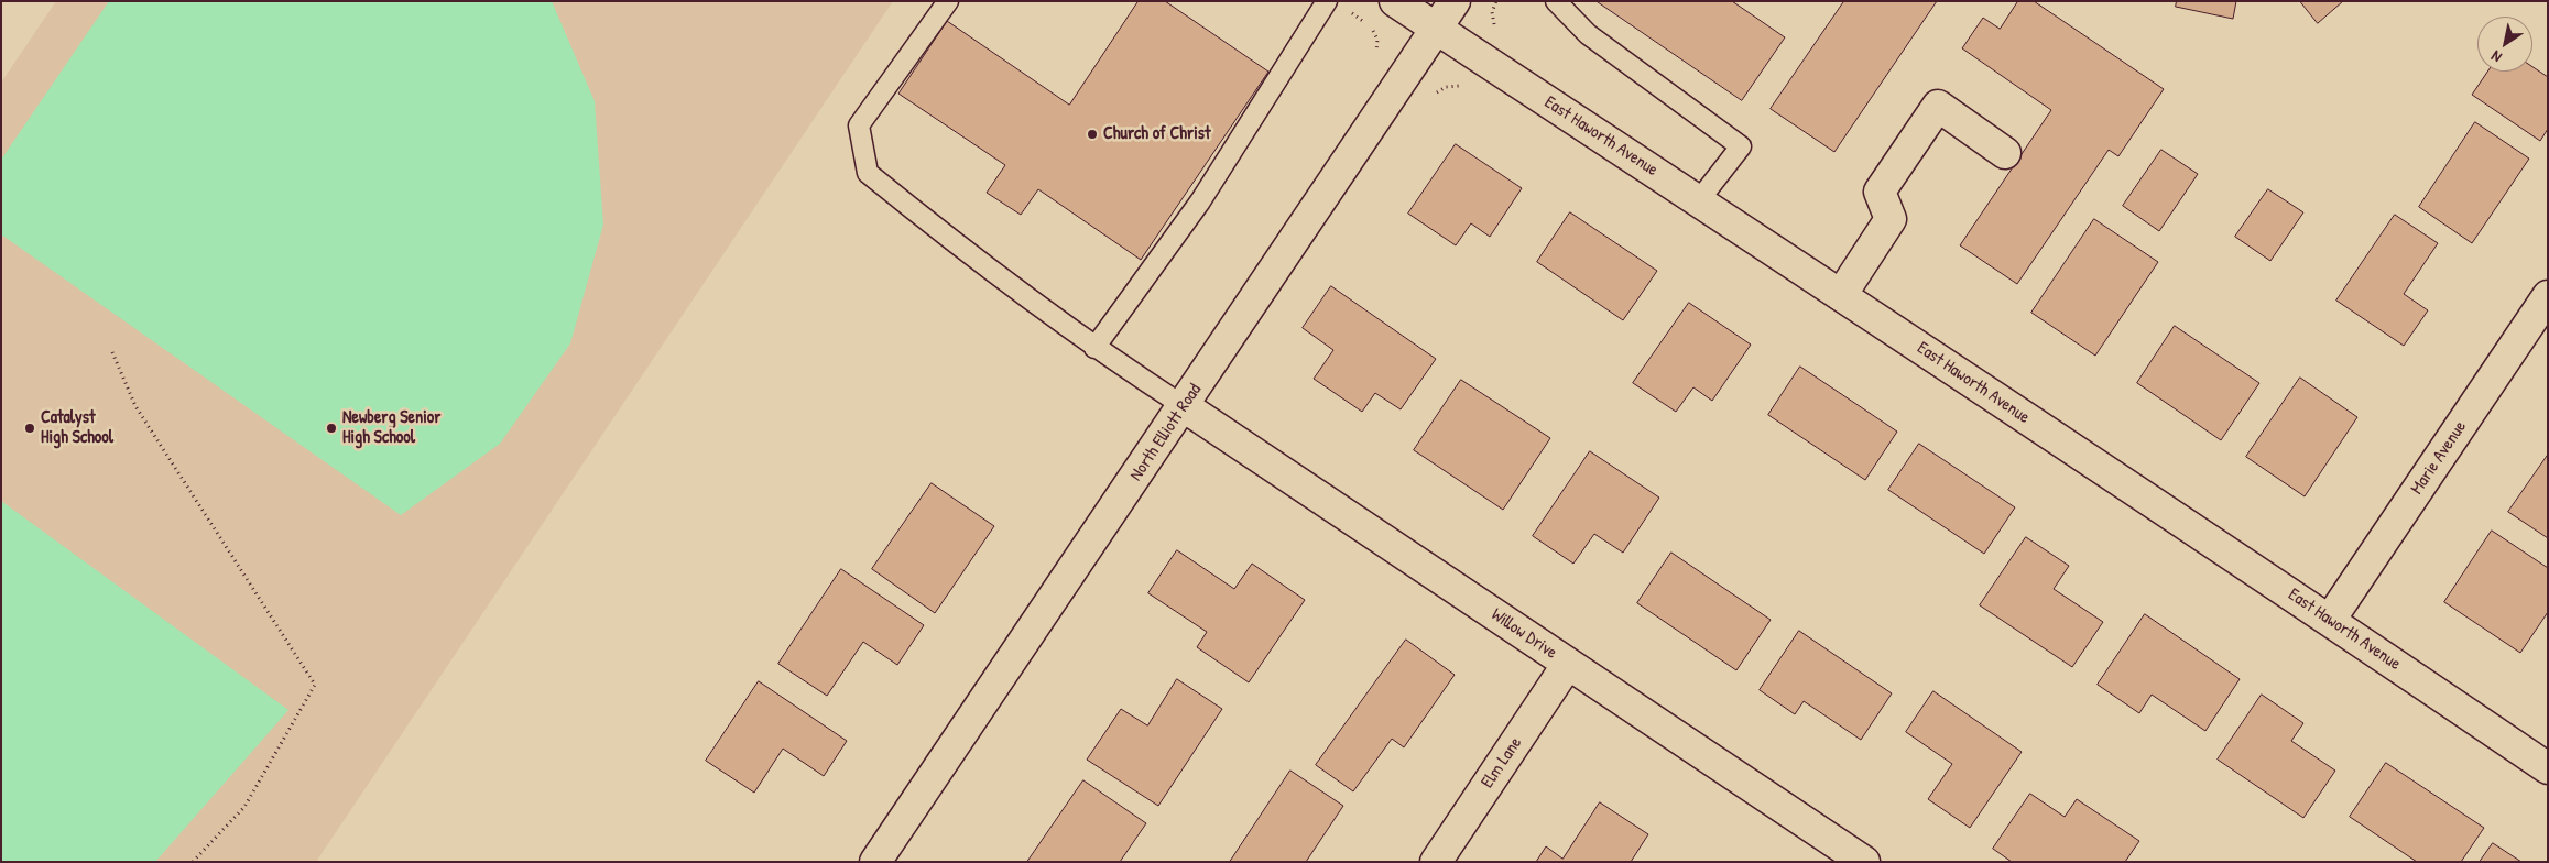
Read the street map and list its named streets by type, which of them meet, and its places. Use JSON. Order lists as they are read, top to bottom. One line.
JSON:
{"streets":{"street":["East Haworth Avenue","North Elliott Road","Marie Avenue","Willow Drive","Elm Lane"]},"crossings":[["East Haworth Avenue","North Elliott Road"],["East Haworth Avenue","Marie Avenue"],["North Elliott Road","Willow Drive"],["Willow Drive","Elm Lane"]],"places":["Church of Christ","Catalyst High School","Newberg Senior High School"],"north":"bottom left"}
